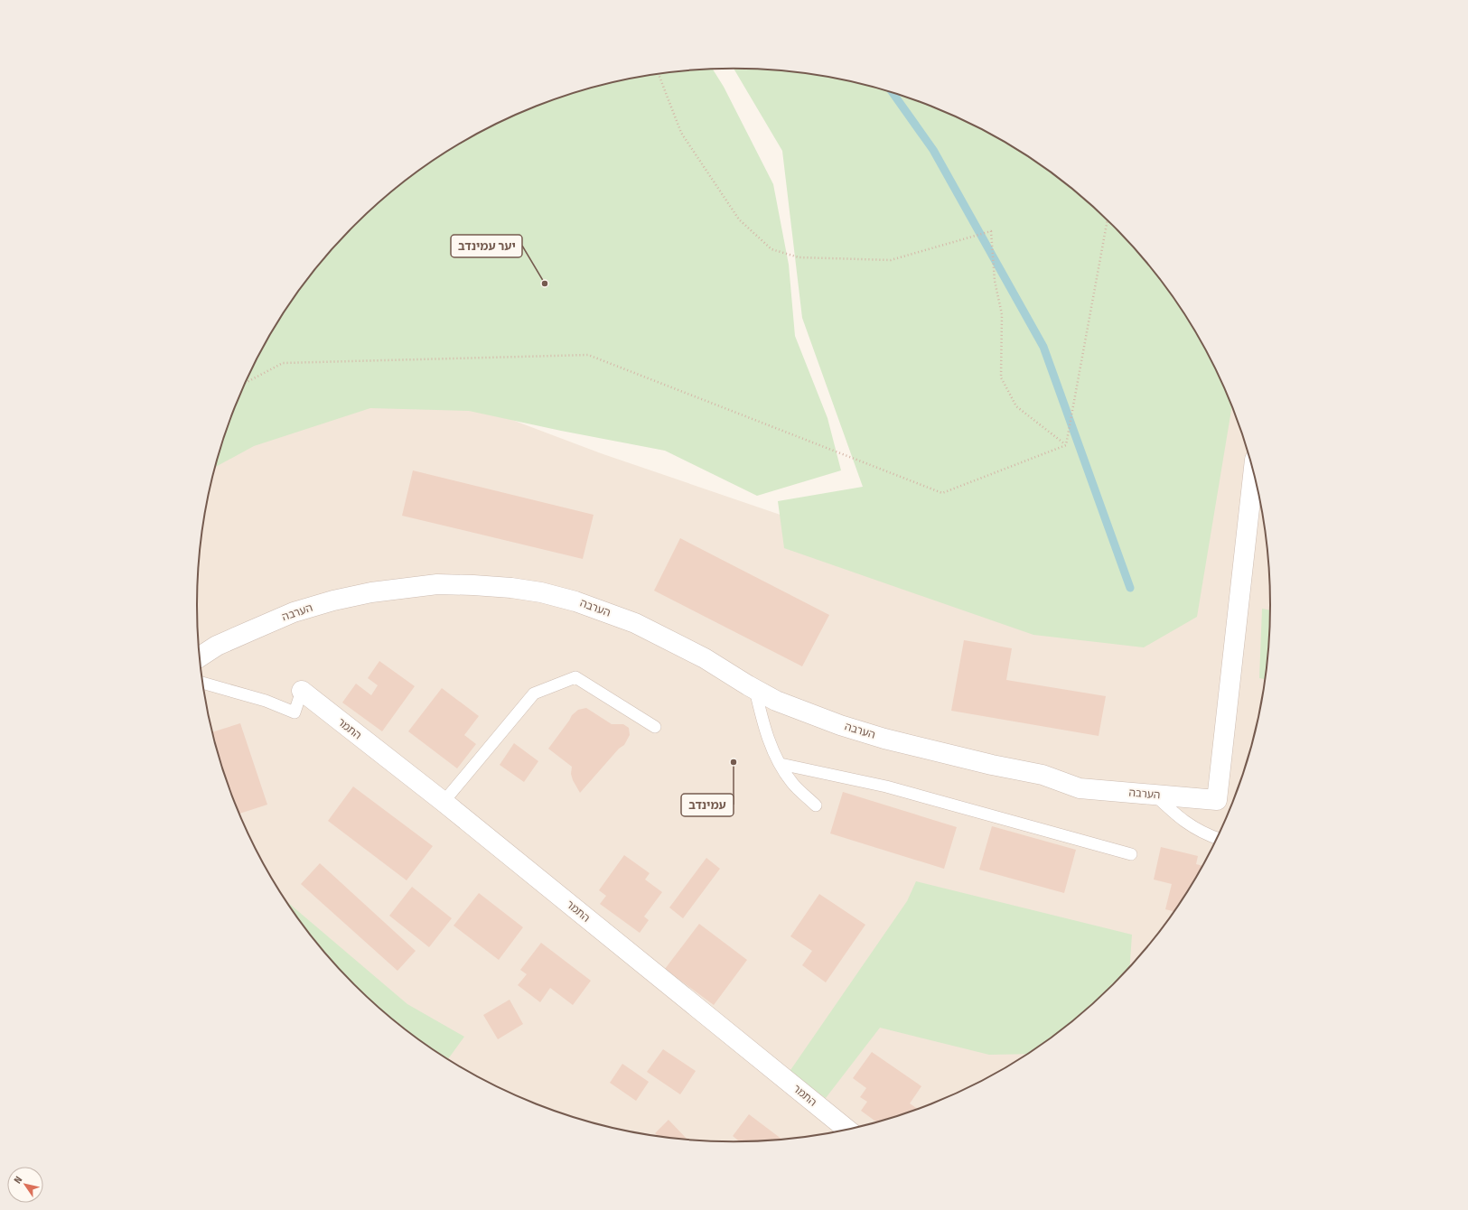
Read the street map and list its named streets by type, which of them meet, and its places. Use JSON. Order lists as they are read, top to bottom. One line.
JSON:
{"streets":{"street":["הערבה","התמר"]},"places":["יער עמינדב","עמינדב"],"north":"top left"}
